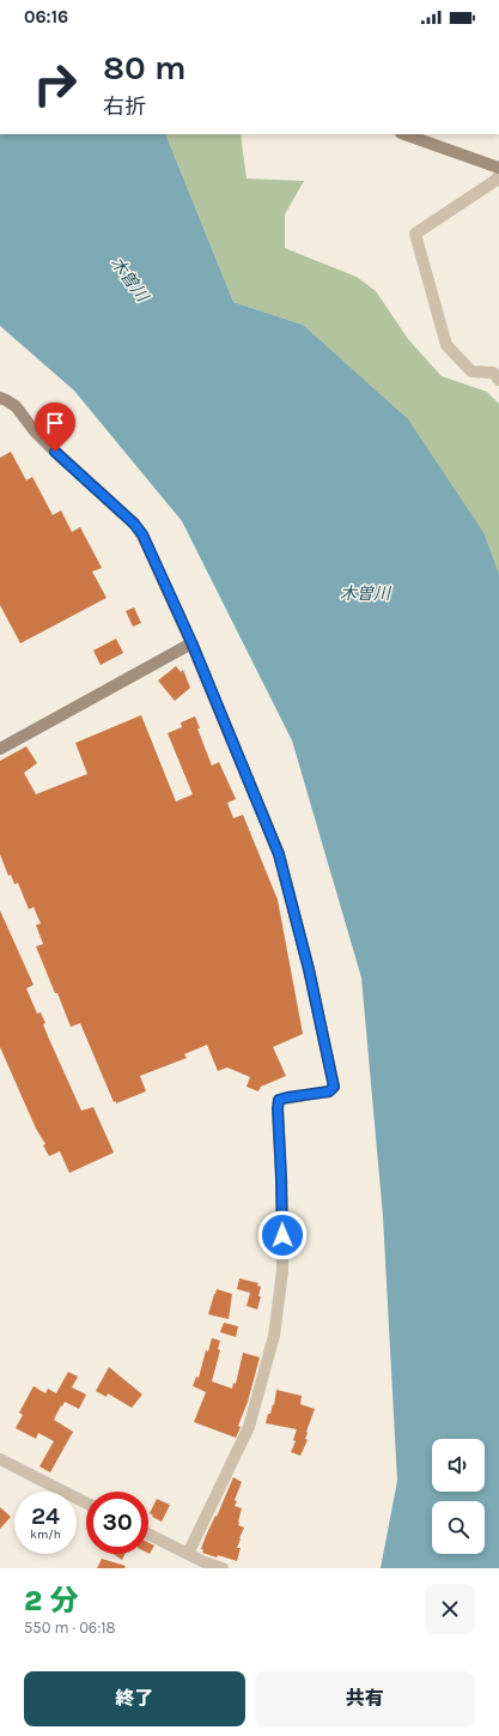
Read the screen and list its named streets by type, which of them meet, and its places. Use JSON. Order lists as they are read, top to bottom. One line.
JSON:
{"water":["木曽川"],"page":{"status":"06:16","turn":["80 m","右折"],"speed":"24 km/h","limit":"30","heading":["2 分","550 m · 06:18"],"buttons":["終了","共有"]}}
